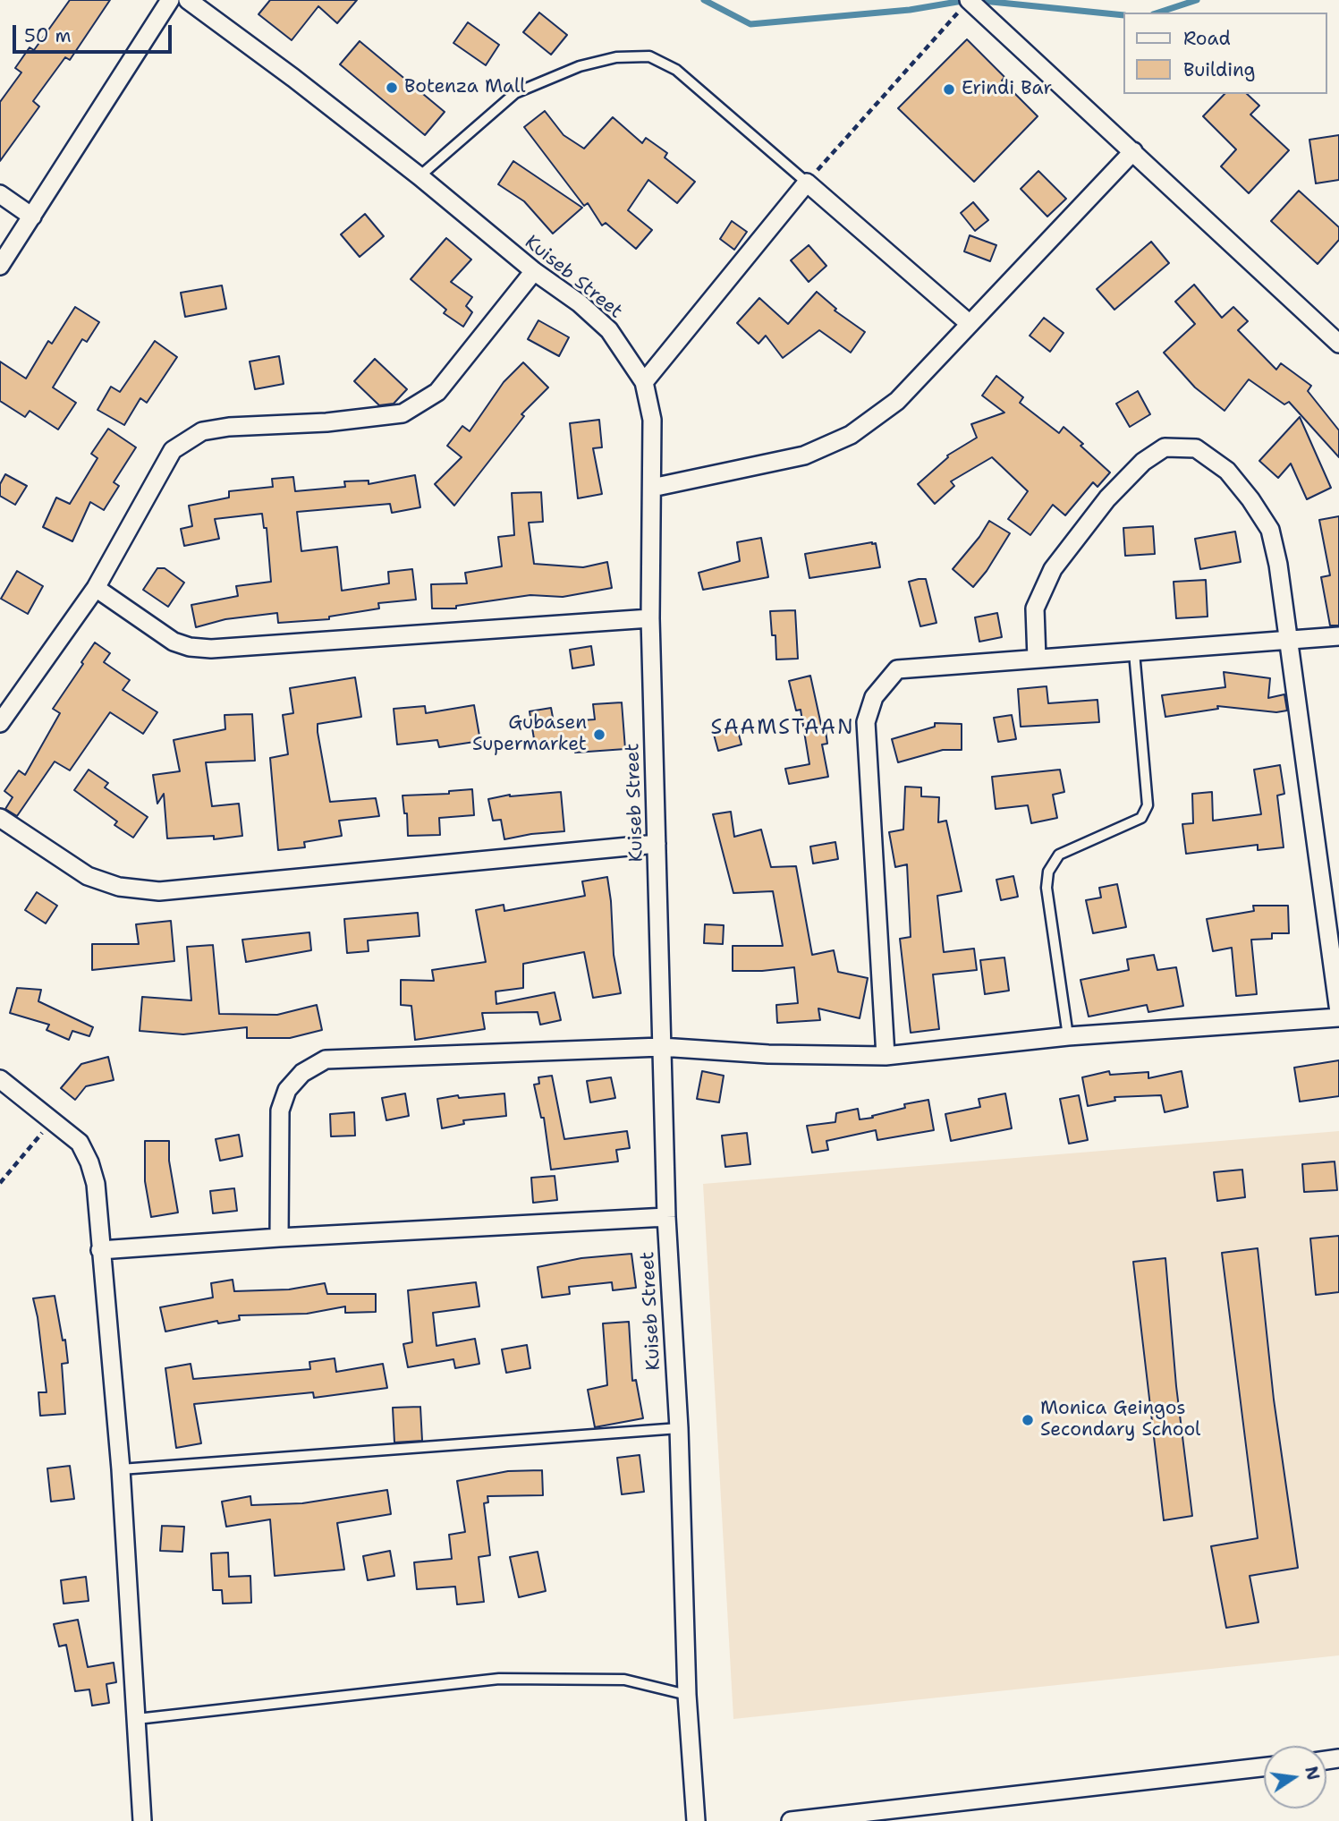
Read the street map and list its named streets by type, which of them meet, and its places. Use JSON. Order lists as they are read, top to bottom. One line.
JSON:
{"streets":{"street":["Kuiseb Street"]},"districts":["SAAMSTAAN"],"places":["Botenza Mall","Erindi Bar","Gubasen Supermarket","Monica Geingos Secondary School"],"legend":["Road","Building"],"scale_bar":"50 m","north":"right"}
